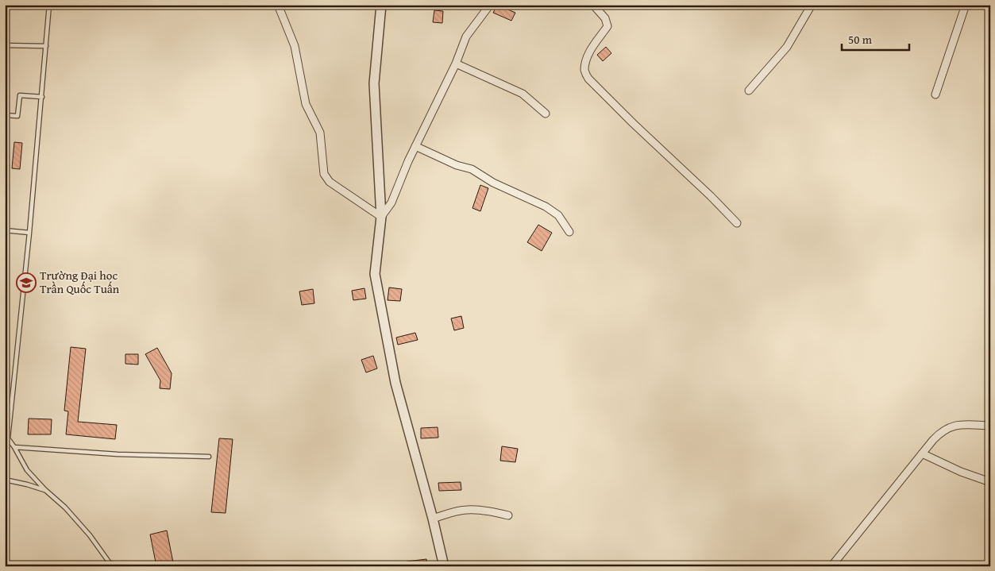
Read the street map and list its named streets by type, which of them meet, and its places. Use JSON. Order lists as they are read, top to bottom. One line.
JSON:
{"places":{"school or university":["Trường Đại học Trần Quốc Tuấn"]},"scale_bar":"50 m"}
